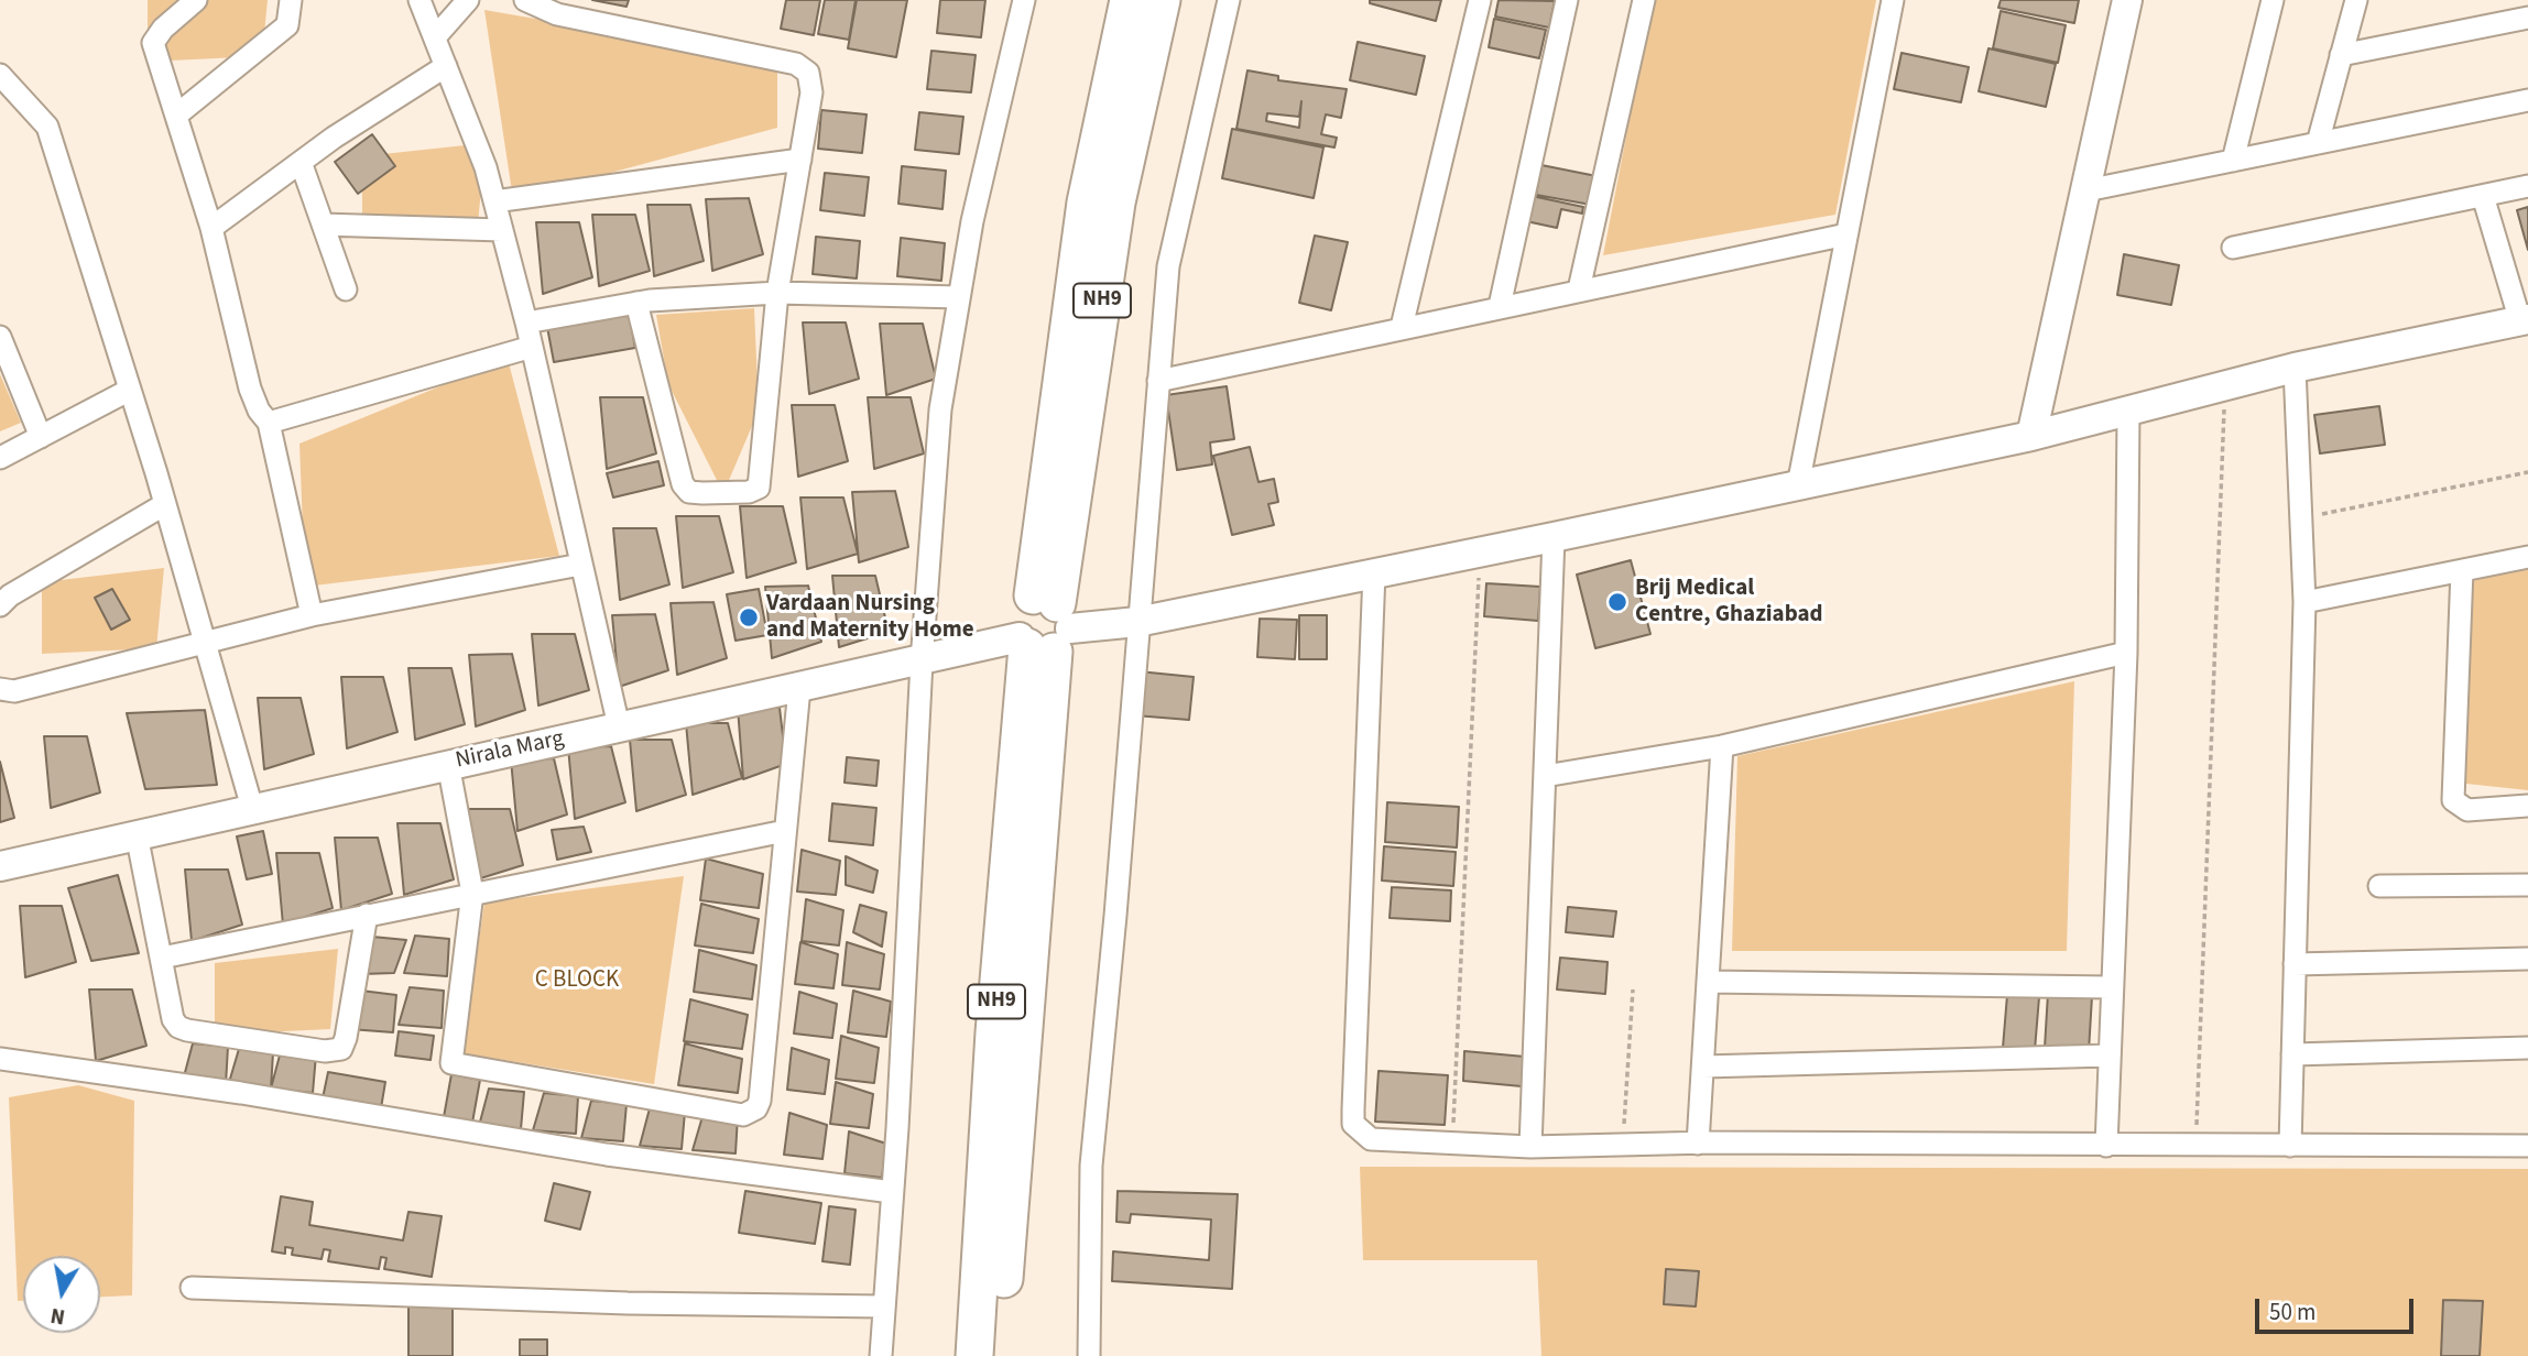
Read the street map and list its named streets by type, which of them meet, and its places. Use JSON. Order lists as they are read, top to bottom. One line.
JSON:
{"streets":{"highway":["NH9"],"street":["Nirala Marg"]},"crossings":[["NH9","Nirala Marg"]],"parks":["C BLOCK"],"places":["Brij Medical Centre, Ghaziabad","Vardaan Nursing and Maternity Home"],"scale_bar":"50 m","north":"bottom"}
